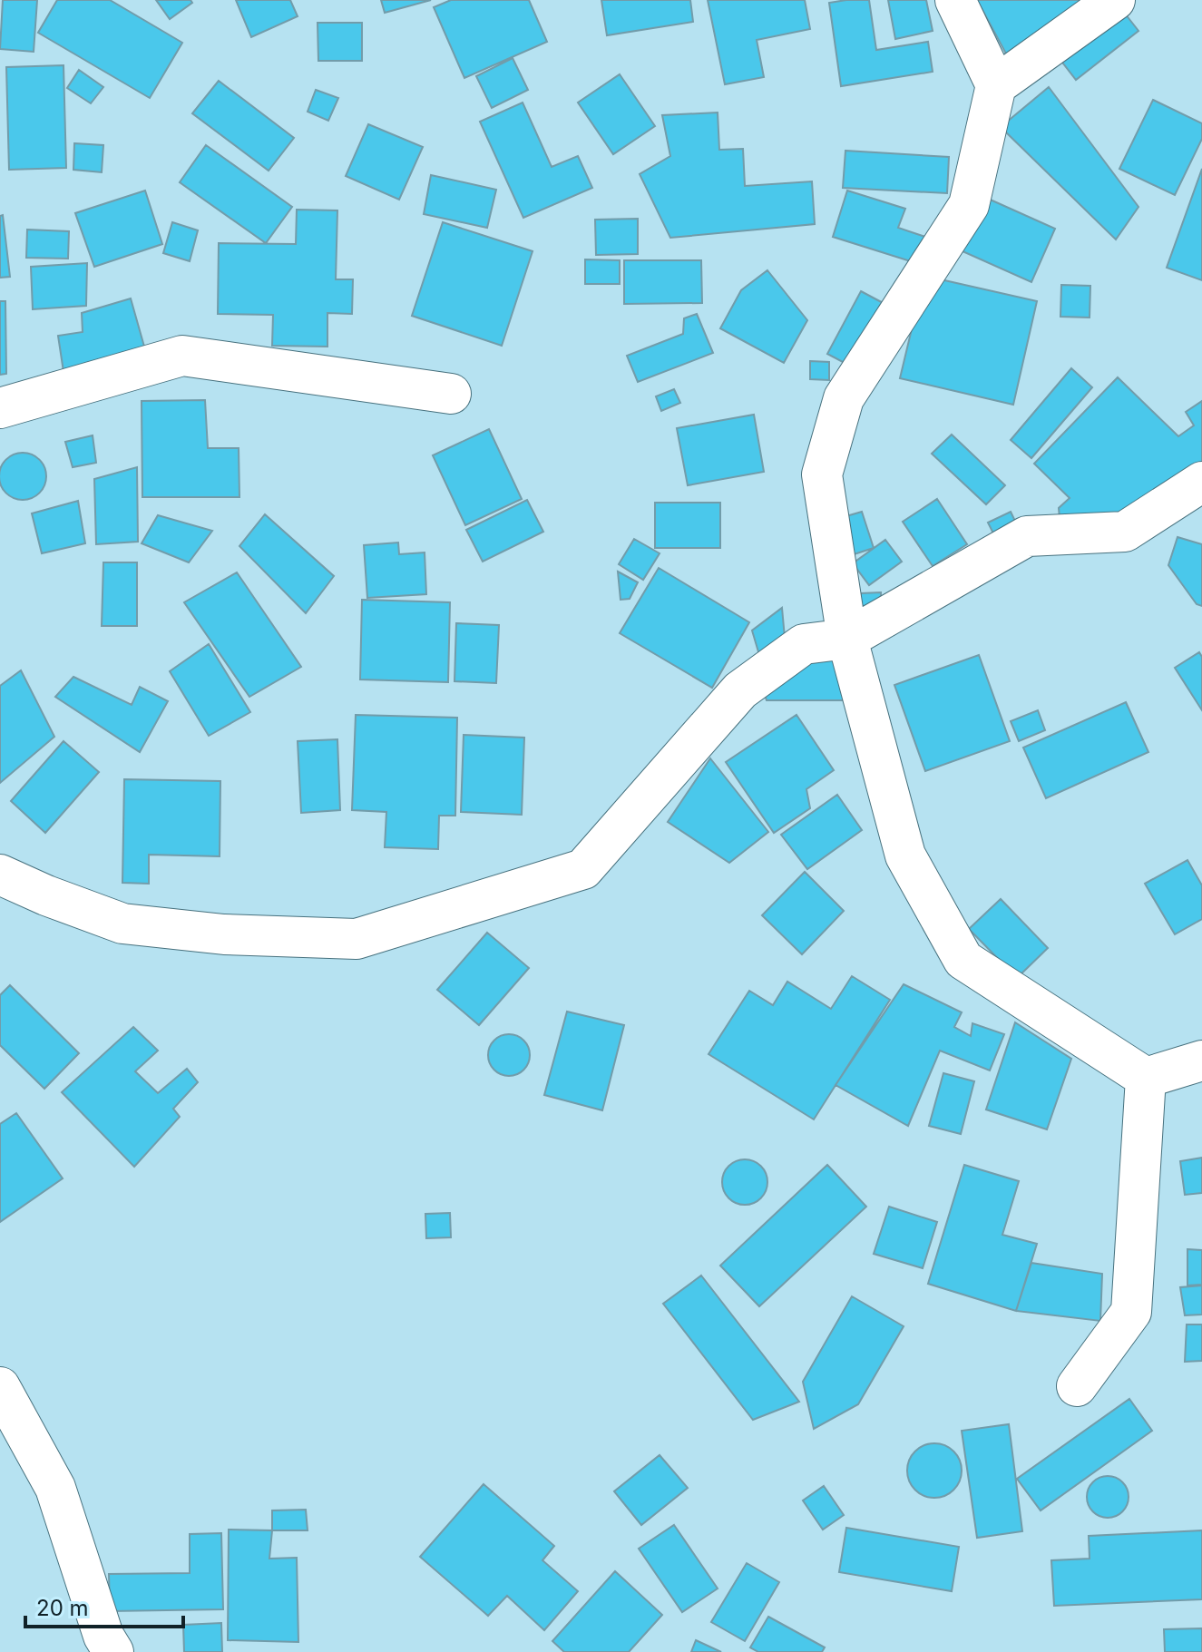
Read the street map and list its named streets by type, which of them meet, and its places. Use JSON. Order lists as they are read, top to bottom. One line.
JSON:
{"scale_bar":"20 m"}
